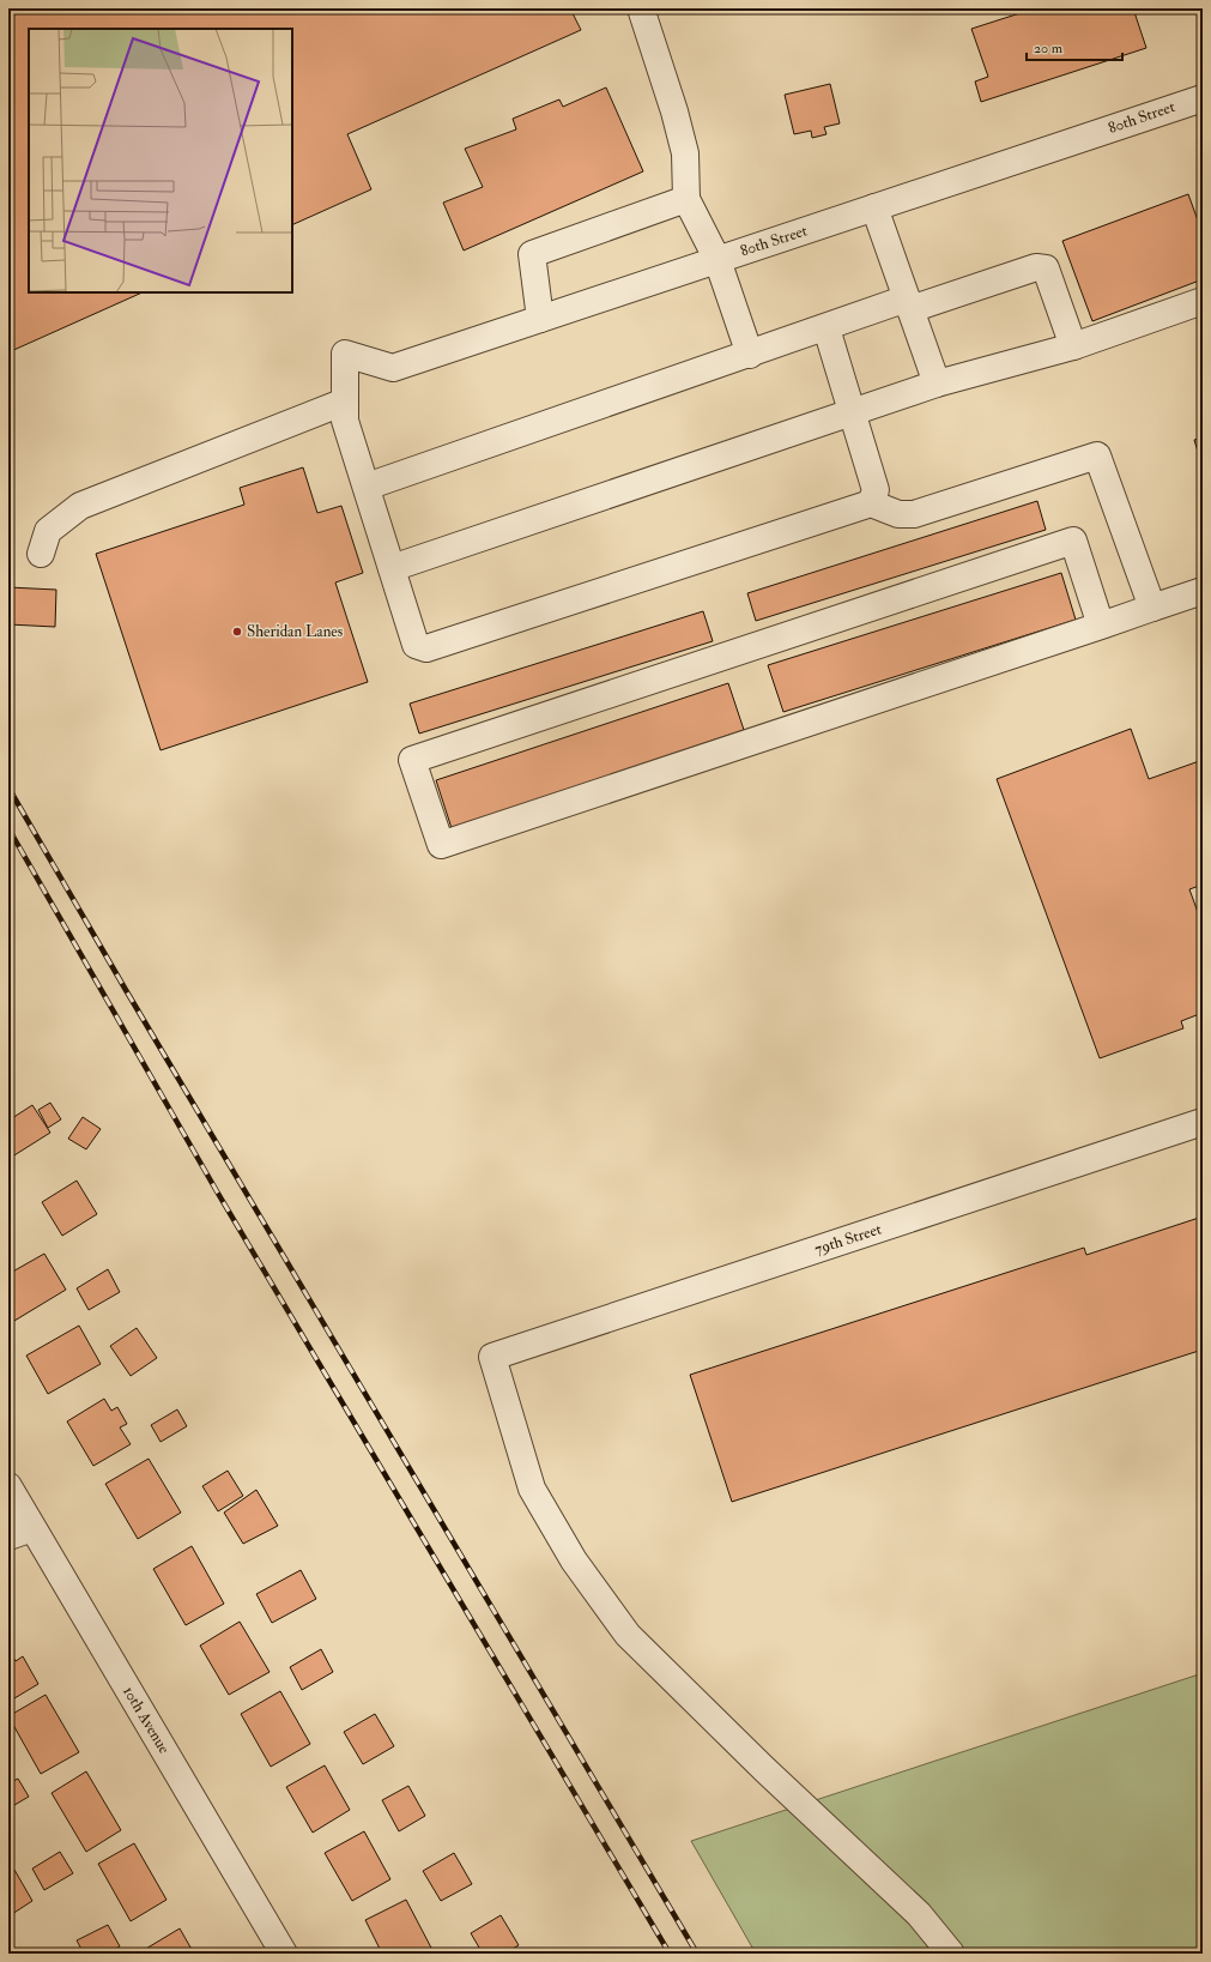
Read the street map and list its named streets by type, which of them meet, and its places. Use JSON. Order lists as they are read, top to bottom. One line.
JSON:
{"streets":{"street":["80th Street","79th Street","10th Avenue"]},"places":["Sheridan Lanes"],"scale_bar":"20 m"}
